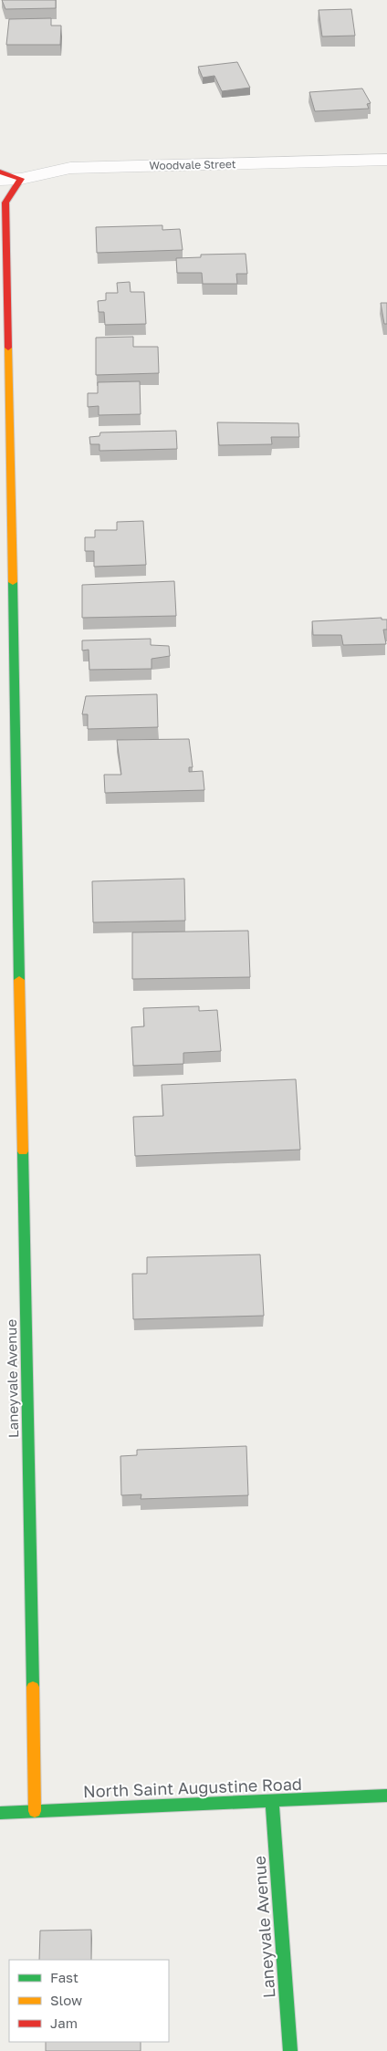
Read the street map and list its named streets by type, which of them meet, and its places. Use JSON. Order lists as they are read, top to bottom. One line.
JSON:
{"streets":{"street":["Woodvale Street","Laneyvale Avenue","North Saint Augustine Road"]},"crossings":[["Woodvale Street","Laneyvale Avenue"],["Laneyvale Avenue","North Saint Augustine Road"]],"legend":["Fast","Slow","Jam"]}
